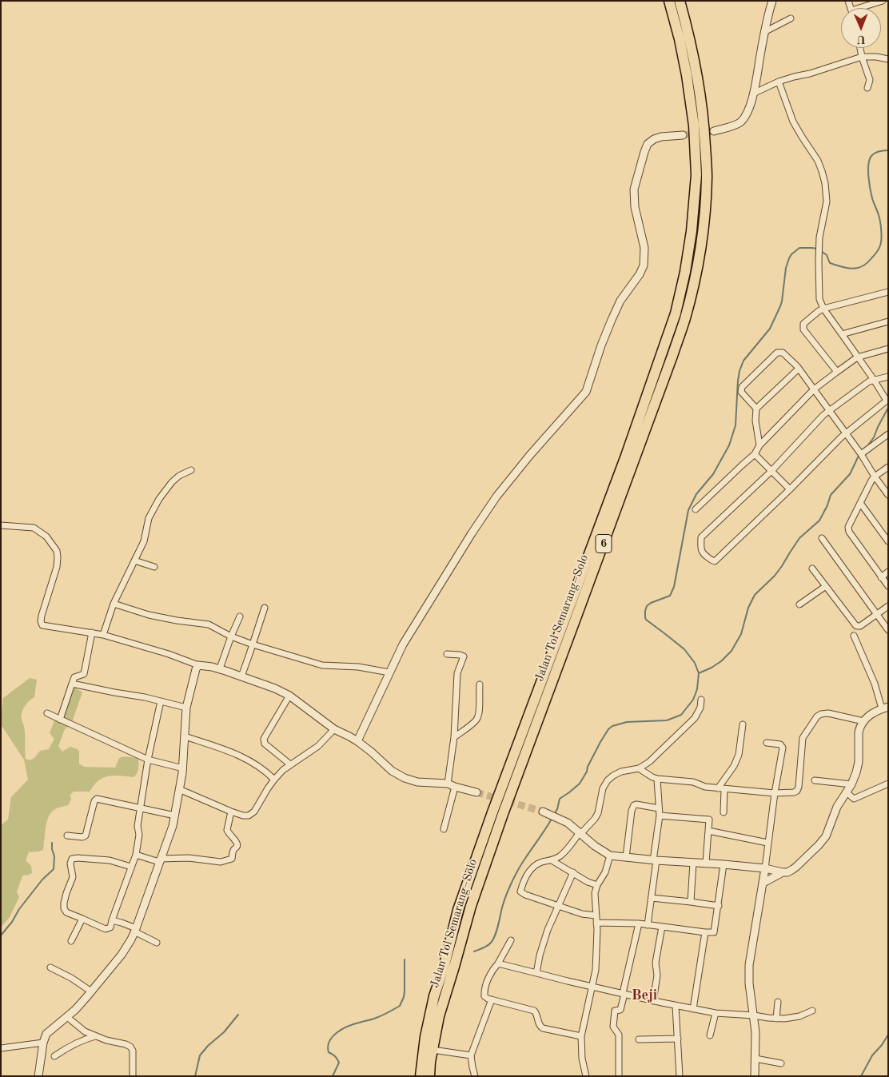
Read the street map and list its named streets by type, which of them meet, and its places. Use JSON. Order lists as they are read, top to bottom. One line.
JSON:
{"streets":{"highway":["6","Jalan Tol Semarang–Solo"]},"districts":["Beji"],"north":"bottom"}
